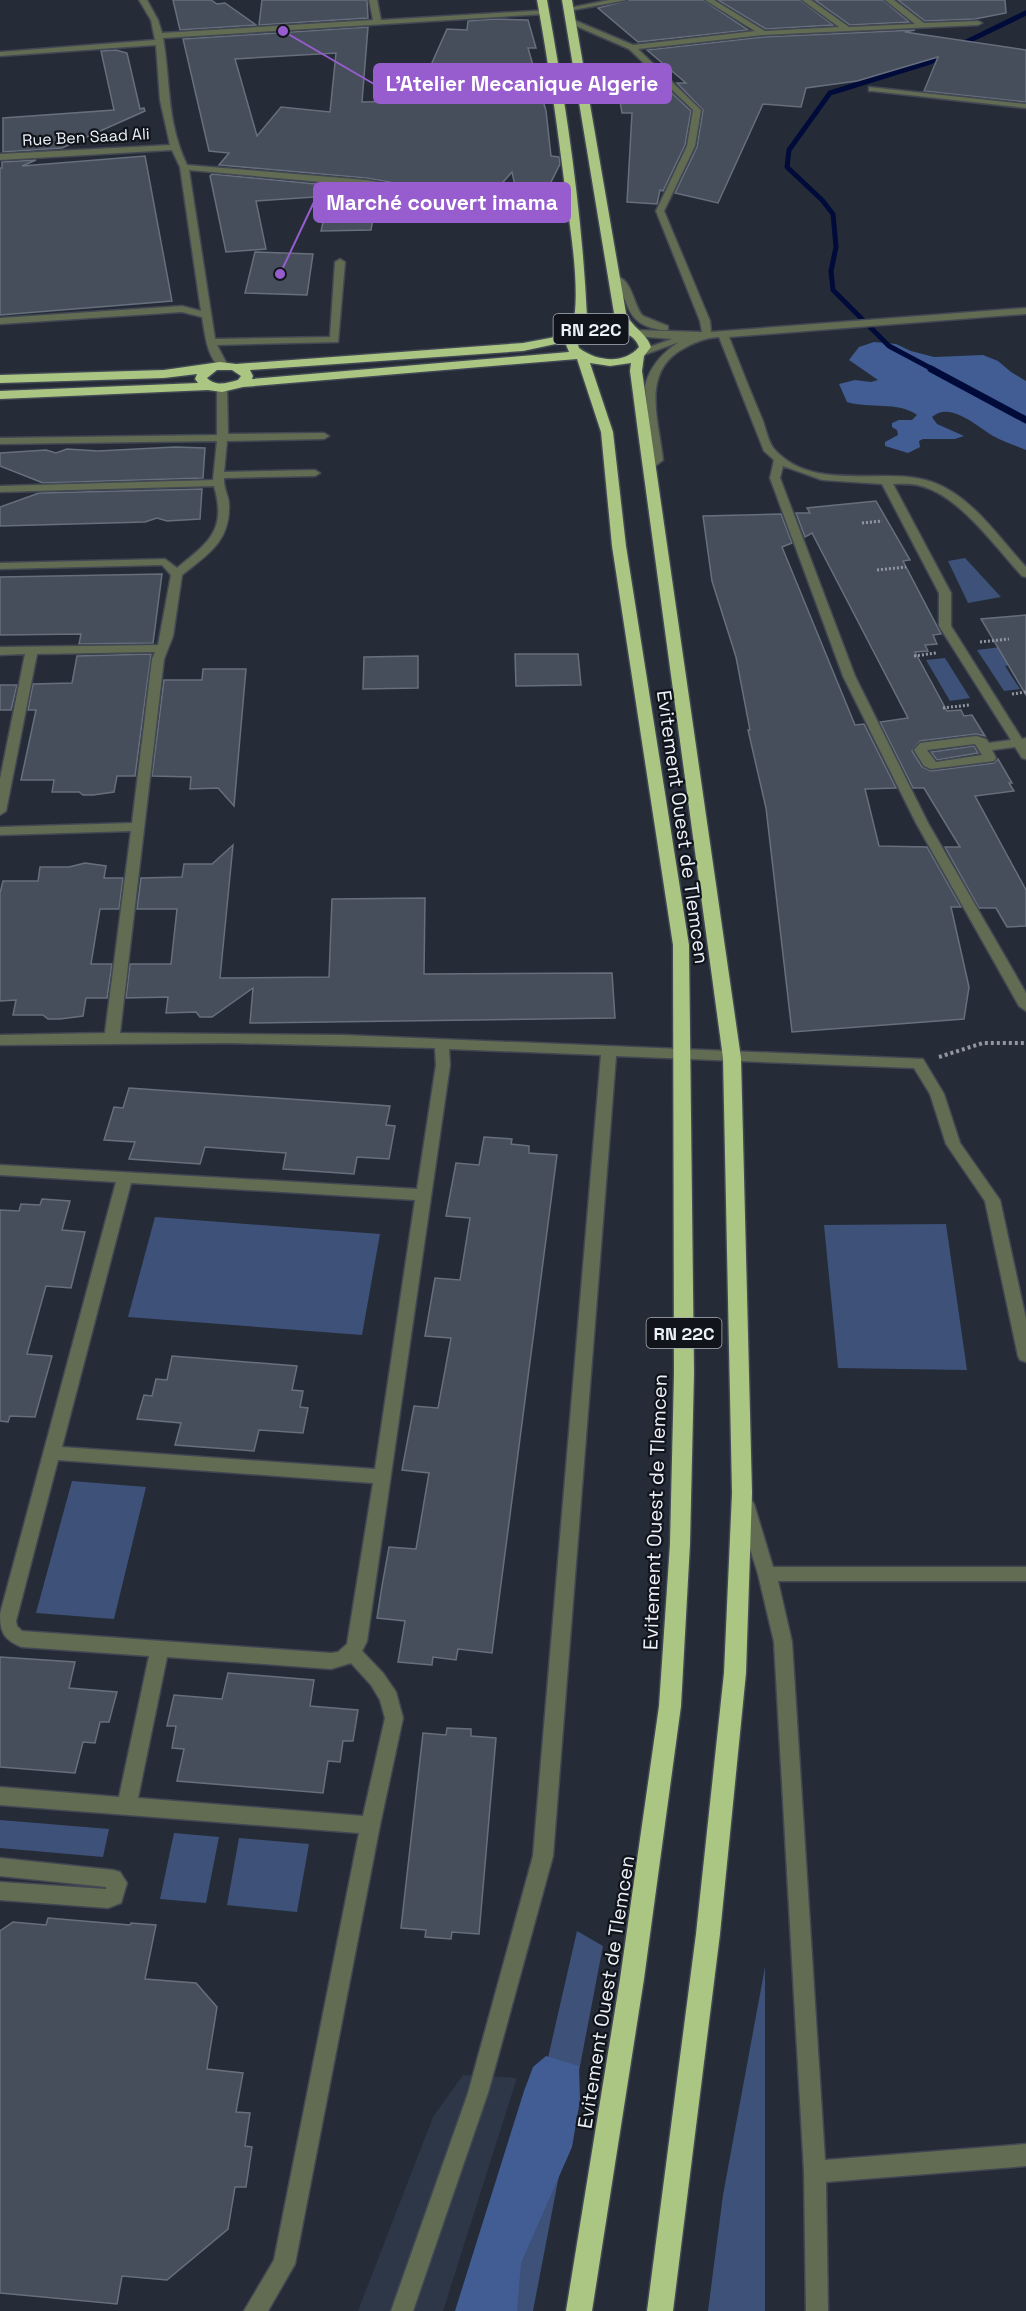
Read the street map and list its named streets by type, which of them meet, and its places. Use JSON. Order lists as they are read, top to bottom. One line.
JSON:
{"streets":{"highway":["RN 22C","Evitement Ouest de Tlemcen"],"street":["Rue Ben Saad Ali"]},"crossings":[["RN 22C","Evitement Ouest de Tlemcen"]],"places":["L'Atelier Mecanique Algerie","Marché couvert imama"]}
